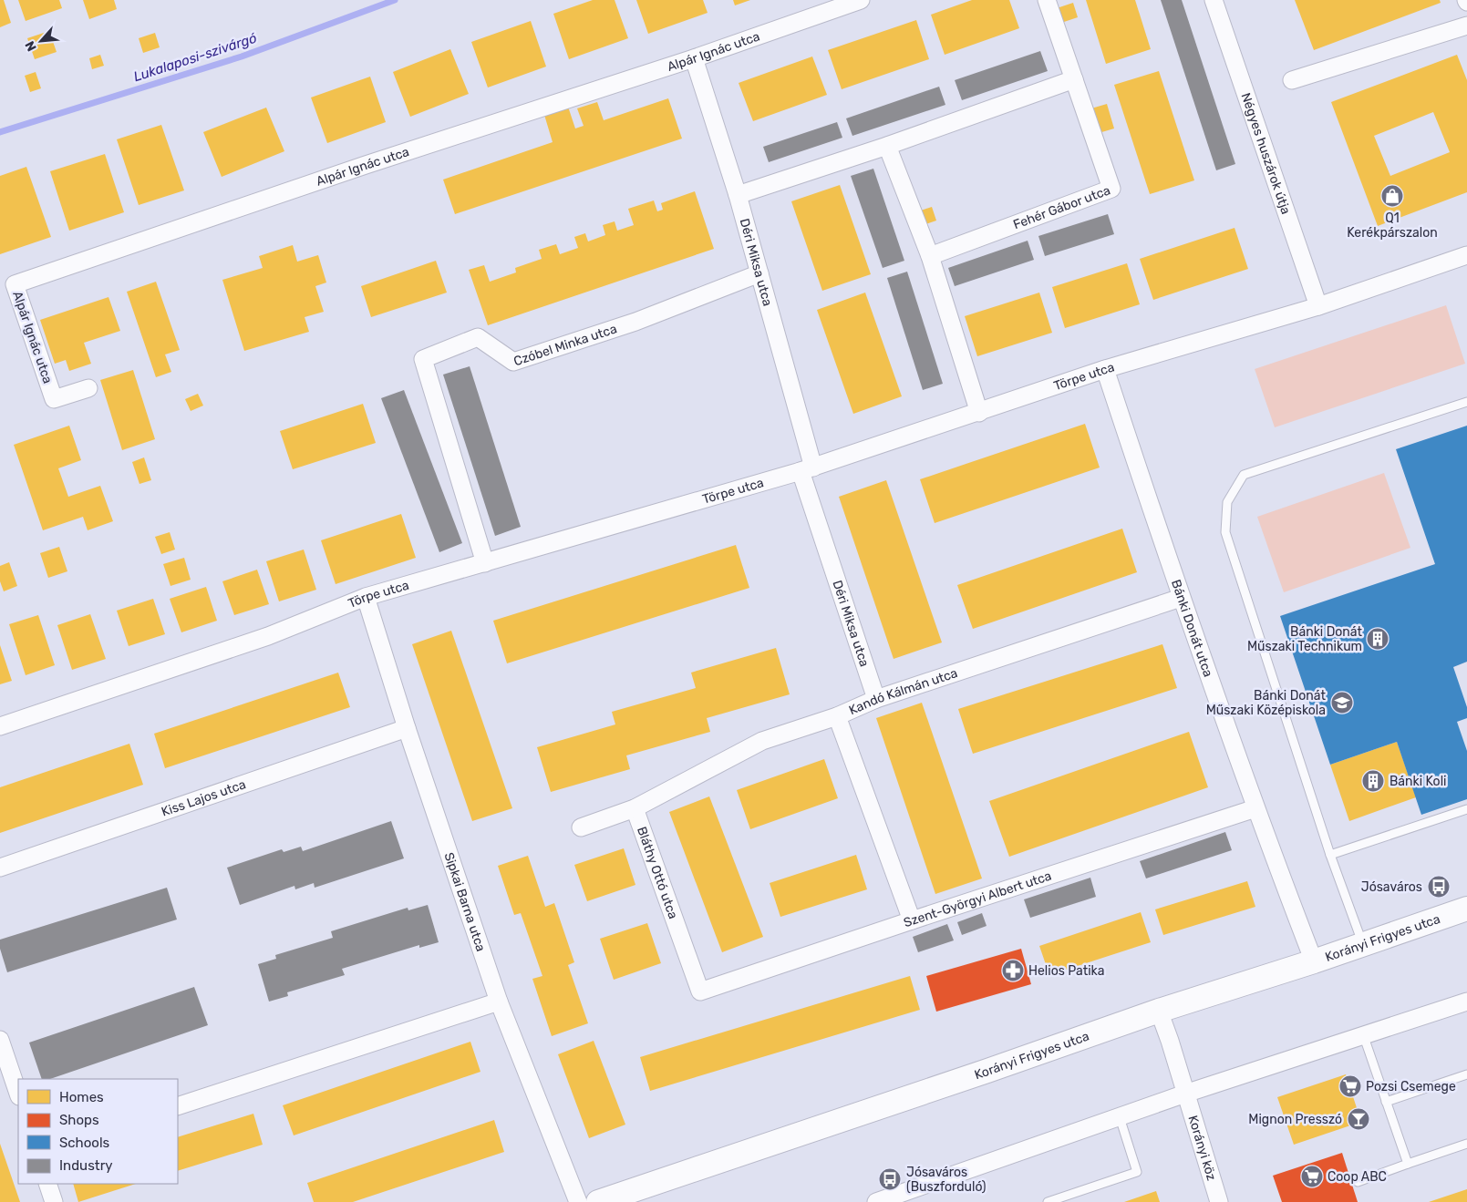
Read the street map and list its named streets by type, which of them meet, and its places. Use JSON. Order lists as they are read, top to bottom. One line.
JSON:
{"streets":{"street":["Alpár Ignác utca","Négyes huszárok útja","Fehér Gábor utca","Déri Miksa utca","Czóbel Minka utca","Törpe utca","Bánki Donát utca","Kandó Kálmán utca","Kiss Lajos utca","Bláthy Ottó utca","Szent-Györgyi Albert utca","Sipkai Barna utca","Korányi Frigyes utca","Korányi köz"]},"crossings":[["Alpár Ignác utca","Déri Miksa utca"],["Négyes huszárok útja","Törpe utca"],["Déri Miksa utca","Czóbel Minka utca"],["Déri Miksa utca","Törpe utca"],["Déri Miksa utca","Kandó Kálmán utca"],["Czóbel Minka utca","Törpe utca"],["Törpe utca","Bánki Donát utca"],["Törpe utca","Sipkai Barna utca"],["Bánki Donát utca","Kandó Kálmán utca"],["Bánki Donát utca","Szent-Györgyi Albert utca"],["Bánki Donát utca","Korányi Frigyes utca"],["Kandó Kálmán utca","Bláthy Ottó utca"],["Kiss Lajos utca","Sipkai Barna utca"],["Bláthy Ottó utca","Szent-Györgyi Albert utca"],["Korányi Frigyes utca","Korányi köz"]],"water":["Lukalaposi-szivárgó"],"places":{"shop":["Q1 Kerékpárszalon"],"building":["Bánki Donát Műszaki Technikum","Bánki Koli"],"school or university":["Bánki Donát Műszaki Középiskola"],"bus stop":["Jósaváros","Jósaváros (Buszforduló)"],"pharmacy":["Helios Patika"],"supermarket":["Pozsi Csemege","Coop ABC"],"bar":["Mignon Presszó"]},"legend":["Homes","Shops","Schools","Industry"],"north":"bottom left"}
